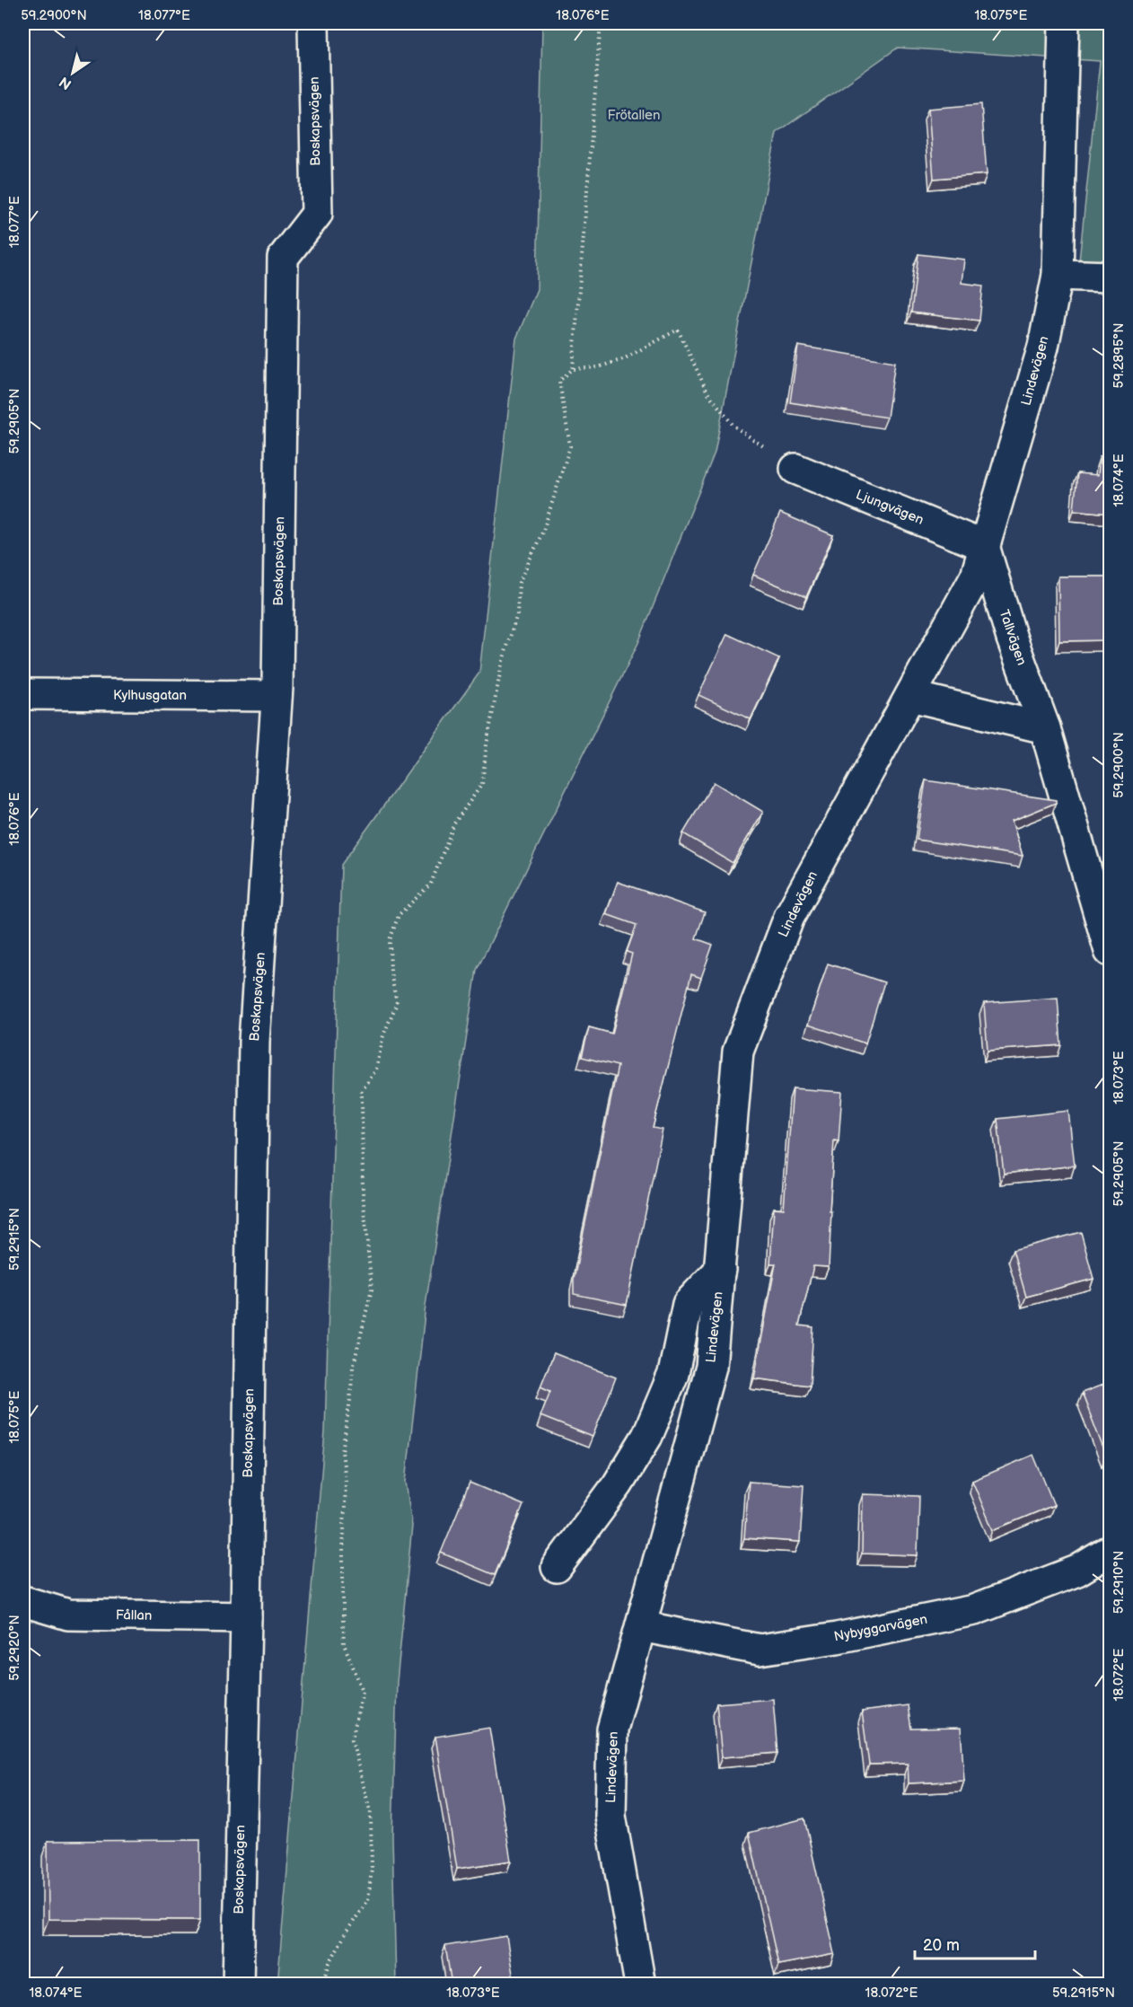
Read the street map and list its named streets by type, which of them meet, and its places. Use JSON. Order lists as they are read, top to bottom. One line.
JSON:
{"streets":{"street":["Boskapsvägen","Lindevägen","Ljungvägen","Tallvägen","Kylhusgatan","Fållan","Nybyggarvägen"]},"crossings":[["Boskapsvägen","Kylhusgatan"],["Boskapsvägen","Fållan"],["Lindevägen","Ljungvägen"],["Lindevägen","Tallvägen"],["Lindevägen","Nybyggarvägen"],["Ljungvägen","Tallvägen"]],"parks":["Frötallen"],"scale_bar":"20 m","north":"bottom left","coordinates":["59.2900°N","18.077°E","18.076°E","18.075°E","59.2895°N","59.2905°N","18.074°E","18.073°E","59.2915°N","59.2910°N","59.2920°N","18.072°E"]}
